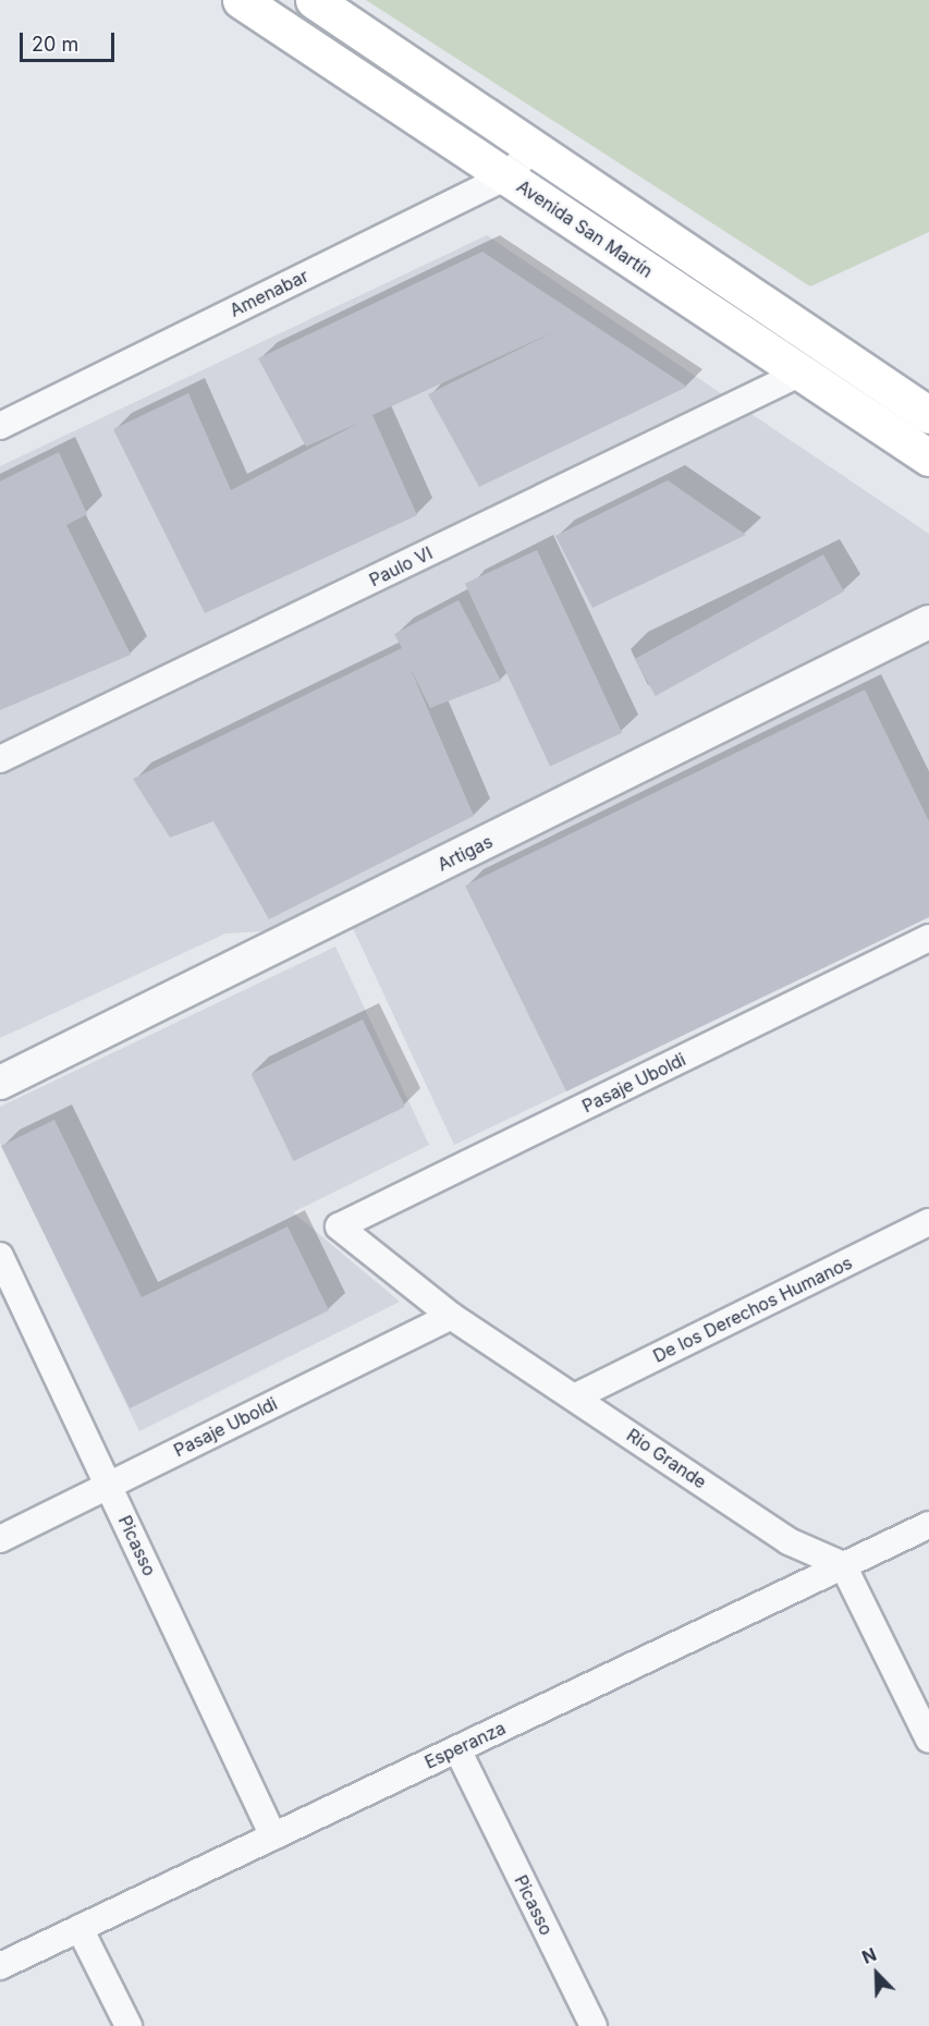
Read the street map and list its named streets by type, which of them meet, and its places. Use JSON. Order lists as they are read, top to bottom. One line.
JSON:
{"streets":{"main road":["Avenida San Martín"],"street":["Amenabar","Paulo VI","Artigas","Pasaje Uboldi","De los Derechos Humanos","Rio Grande","Picasso","Esperanza"]},"crossings":[["Avenida San Martín","Amenabar"],["Avenida San Martín","Paulo VI"],["Pasaje Uboldi","Rio Grande"],["Pasaje Uboldi","Picasso"],["De los Derechos Humanos","Rio Grande"],["Rio Grande","Esperanza"],["Picasso","Esperanza"]],"scale_bar":"20 m","north":"top left"}
